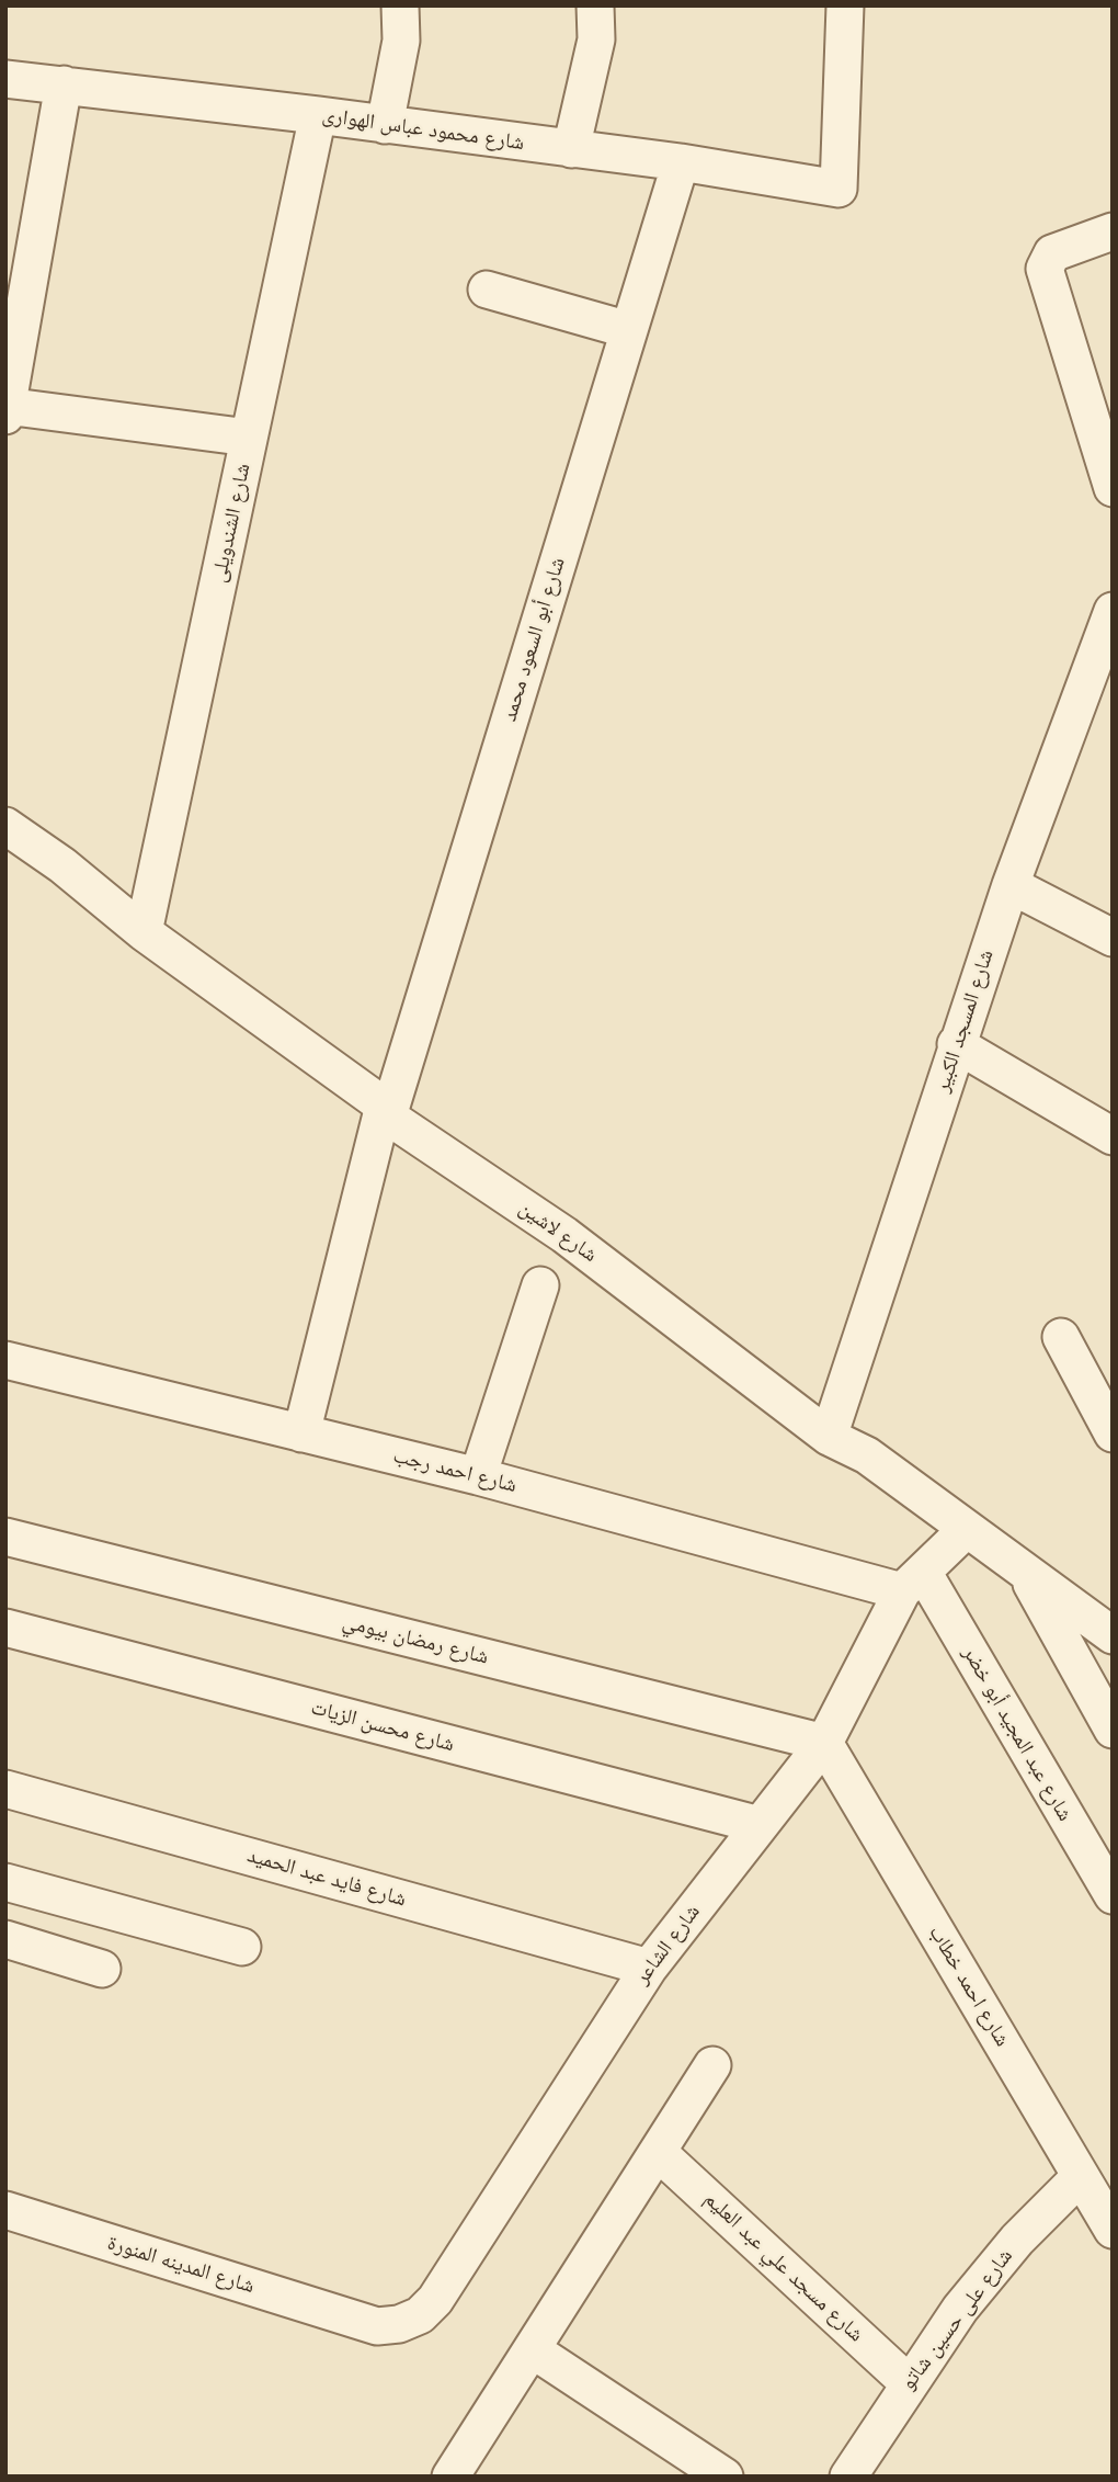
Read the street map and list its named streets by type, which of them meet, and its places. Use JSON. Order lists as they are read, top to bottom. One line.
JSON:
{"streets":{"street":["شارع محمود عباس الهوارى","شارع الشندويلى","شارع أبو السعود محمد","شارع المسجد الكبير","شارع لاشين","شارع احمد رجب","شارع رمضان بيومي","شارع محسن الزيات","شارع عبد المجيد أبو خضر","شارع فايد عبد الحميد","شارع الشاعر","شارع احمد خطاب","شارع المدينه المنورة","شارع مسجد علي عبد العليم","شارع على حسين شاتو"]},"crossings":[["شارع محمود عباس الهوارى","شارع الشندويلى"],["شارع محمود عباس الهوارى","شارع أبو السعود محمد"],["شارع الشندويلى","شارع لاشين"],["شارع أبو السعود محمد","شارع لاشين"],["شارع أبو السعود محمد","شارع احمد رجب"],["شارع المسجد الكبير","شارع لاشين"],["شارع لاشين","شارع الشاعر"],["شارع احمد رجب","شارع عبد المجيد أبو خضر"],["شارع احمد رجب","شارع الشاعر"],["شارع رمضان بيومي","شارع الشاعر"],["شارع رمضان بيومي","شارع احمد خطاب"],["شارع محسن الزيات","شارع الشاعر"],["شارع عبد المجيد أبو خضر","شارع الشاعر"],["شارع فايد عبد الحميد","شارع الشاعر"],["شارع الشاعر","شارع احمد خطاب"],["شارع الشاعر","شارع المدينه المنورة"],["شارع احمد خطاب","شارع على حسين شاتو"],["شارع مسجد علي عبد العليم","شارع على حسين شاتو"]]}
